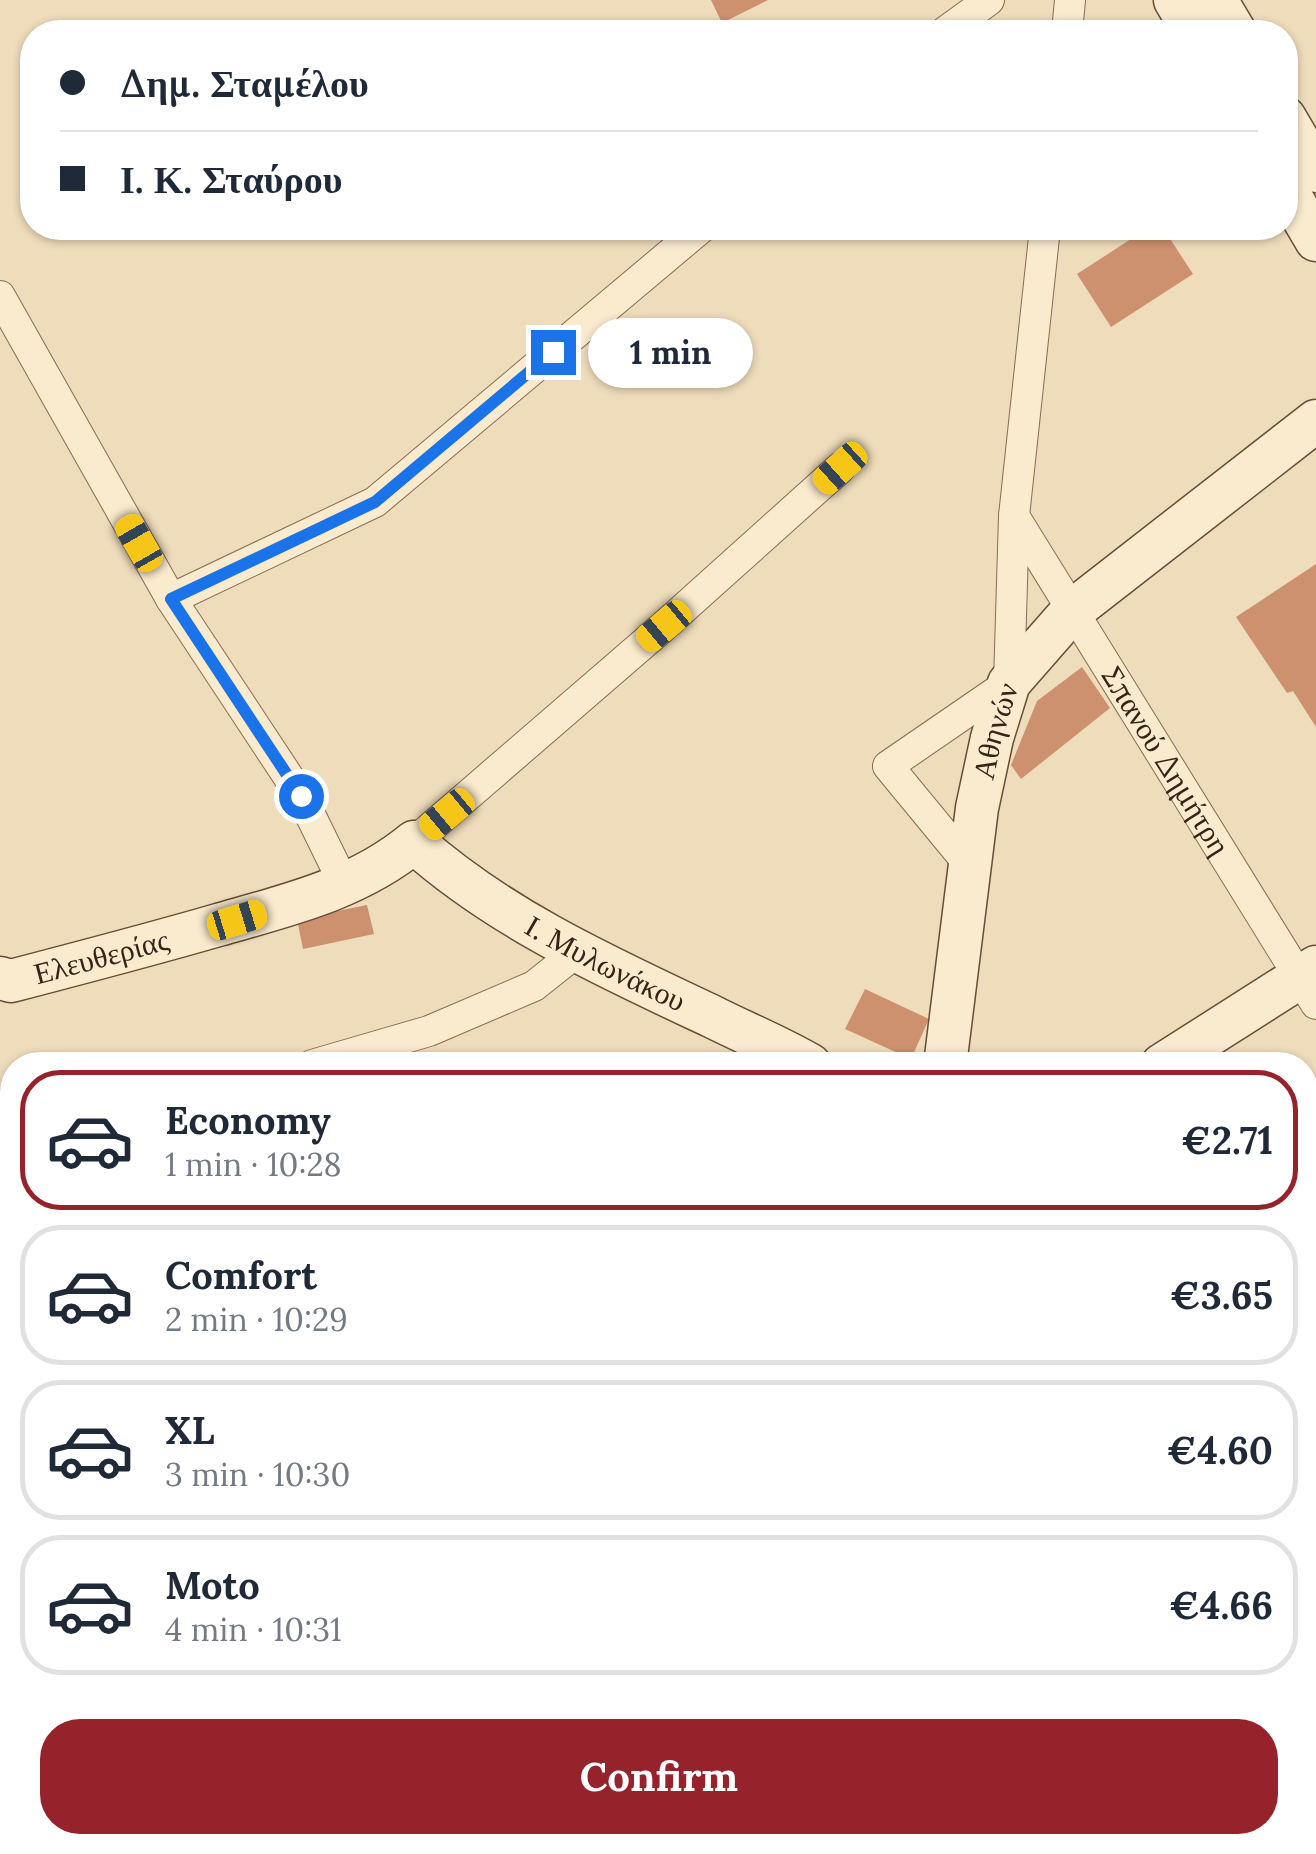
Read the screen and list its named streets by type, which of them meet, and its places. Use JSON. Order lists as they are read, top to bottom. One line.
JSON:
{"streets":{"main road":["Αθηνών","Ελευθερίας","Ι. Μυλωνάκου"],"street":["Σπανού Δημήτρη"]},"crossings":[["Αθηνών","Σπανού Δημήτρη"],["Ελευθερίας","Ι. Μυλωνάκου"]],"page":{"banner":["Δημ. Σταμέλου","Ι. Κ. Σταύρου"],"bubble":"1 min","list":[{"name":"Economy","note":"1 min · 10:28","value":"€2.71"},{"name":"Comfort","note":"2 min · 10:29","value":"€3.65"},{"name":"XL","note":"3 min · 10:30","value":"€4.60"},{"name":"Moto","note":"4 min · 10:31","value":"€4.66"}],"buttons":"Confirm"}}
